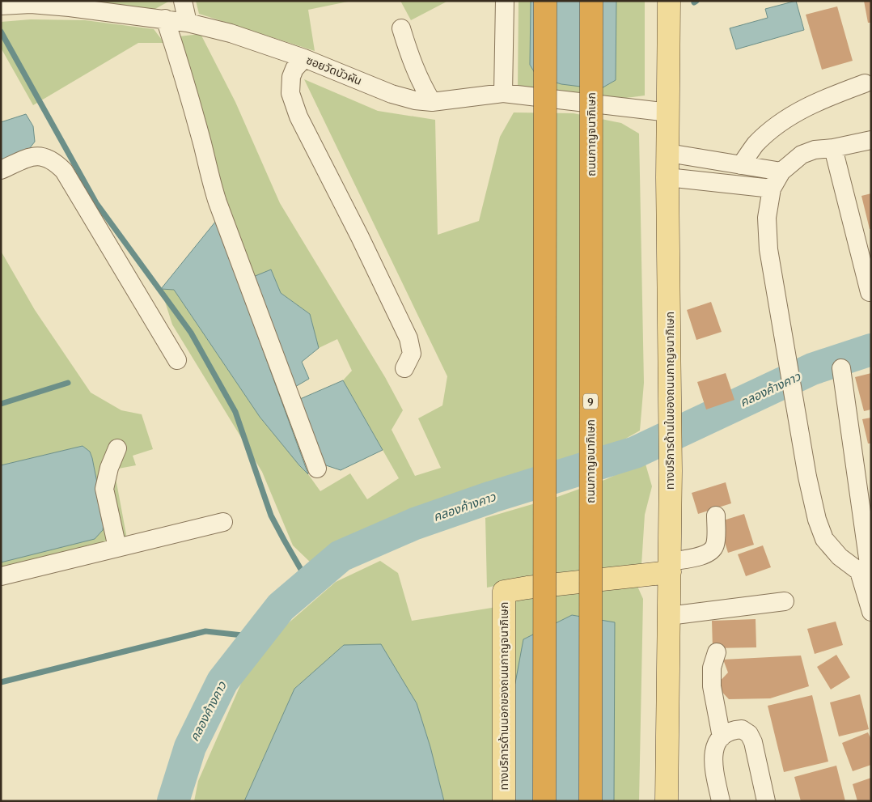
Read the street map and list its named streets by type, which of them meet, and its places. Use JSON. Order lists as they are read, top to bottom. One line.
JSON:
{"streets":{"highway":["ถนนกาญจนาภิเษก","9"],"main road":["ทางบริการด้านในของถนนกาญจนาภิเษก","ทางบริการด้านนอกของถนนกาญจนาภิเษก"],"street":["ซอยวัดบัวผัน"]},"crossings":[["ซอยวัดบัวผัน","ทางบริการด้านในของถนนกาญจนาภิเษก"],["ทางบริการด้านในของถนนกาญจนาภิเษก","ทางบริการด้านนอกของถนนกาญจนาภิเษก"]],"water":["คลองค้างคาว"]}
